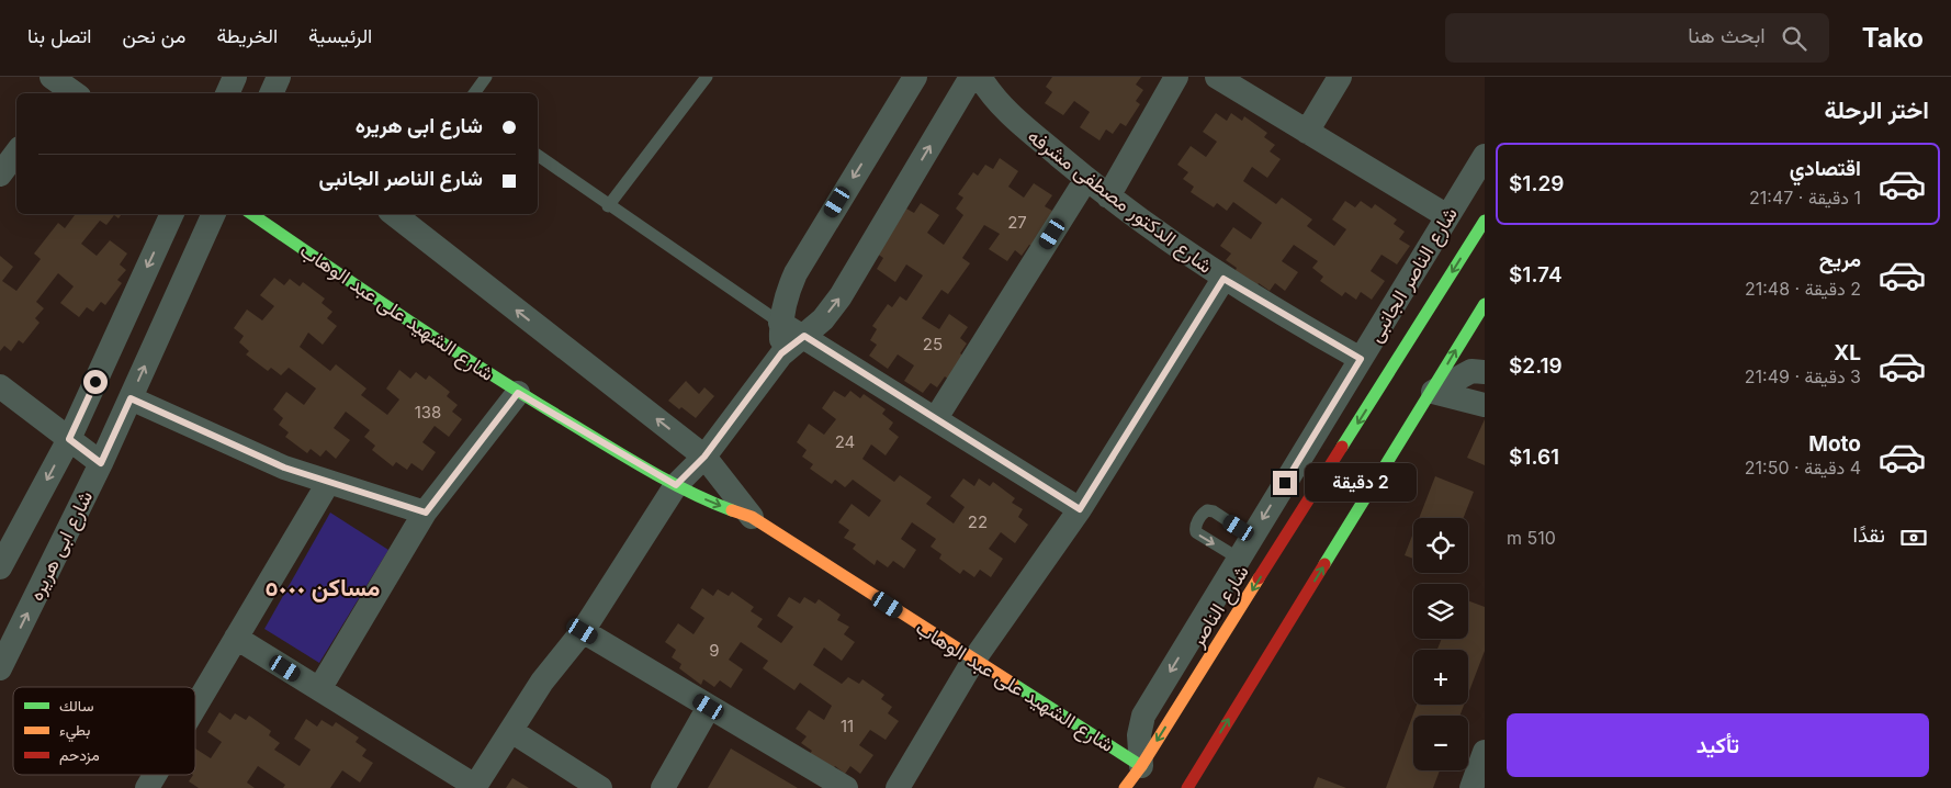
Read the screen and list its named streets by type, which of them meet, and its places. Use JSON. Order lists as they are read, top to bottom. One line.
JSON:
{"streets":{"street":["شارع الدكتور مصطفى مشرفه","شارع الناصر الجانبى","شارع الشهيد على عبد الوهاب","شارع ابى هريره","شارع الناصر"]},"crossings":[["شارع الدكتور مصطفى مشرفه","شارع الناصر الجانبى"],["شارع الناصر الجانبى","شارع الشهيد على عبد الوهاب"],["شارع الناصر الجانبى","شارع الناصر"],["شارع الشهيد على عبد الوهاب","شارع الناصر"]],"districts":["مساكن ٥٠٠٠"],"house_numbers":["27","25","138","24","22","9","11"],"legend":["سالك","بطيء","مزدحم"],"page":{"header":"Tako","search":"ابحث هنا","nav":["الرئيسية","الخريطة","من نحن","اتصل بنا"],"heading":"اختر الرحلة","banner":["شارع ابى هريره","شارع الناصر الجانبى"],"list":[{"name":"اقتصادي","note":"1 دقيقة · 21:47","value":"$1.29"},{"name":"مريح","note":"2 دقيقة · 21:48","value":"$1.74"},{"name":"XL","note":"3 دقيقة · 21:49","value":"$2.19"},{"name":"Moto","note":"4 دقيقة · 21:50","value":"$1.61"}],"bubble":"2 دقيقة","pay":["نقدًا","510 m"],"map_buttons":["+","−"],"buttons":"تأكيد"}}
